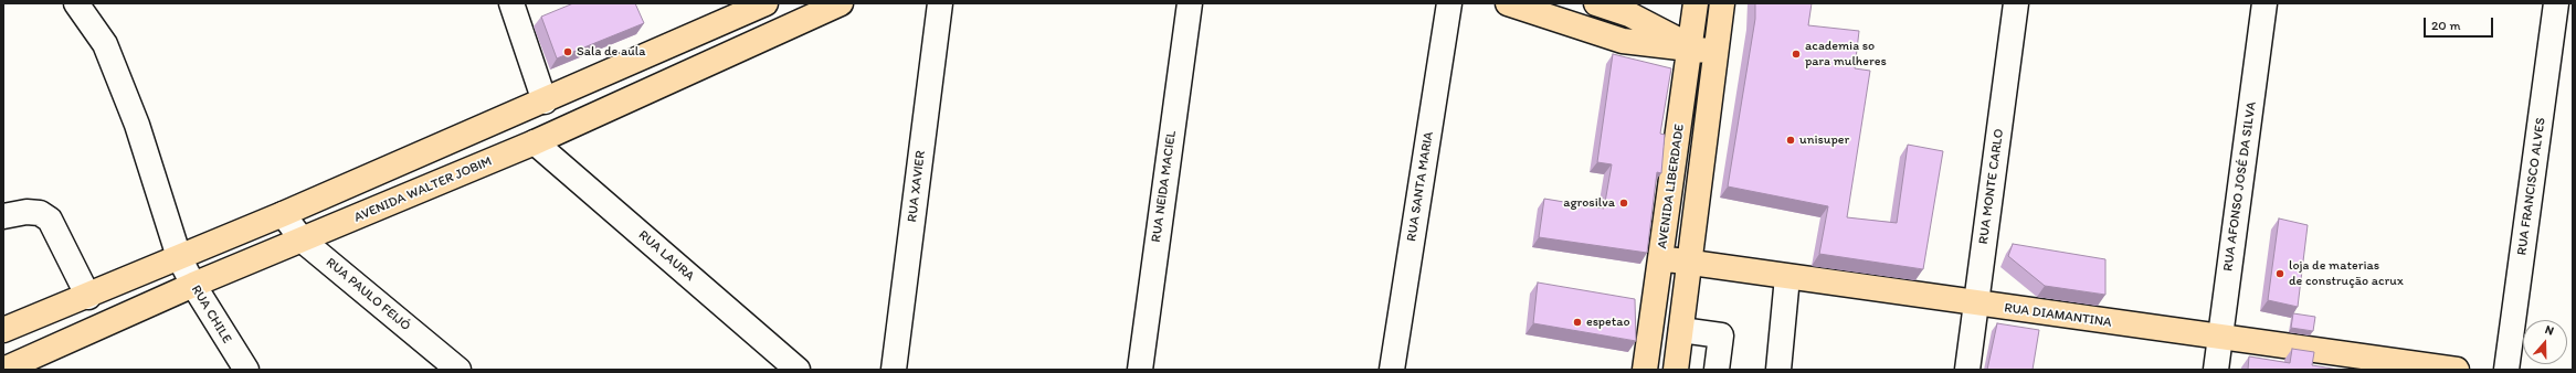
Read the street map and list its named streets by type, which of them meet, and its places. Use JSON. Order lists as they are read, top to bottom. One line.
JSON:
{"streets":{"main road":["AVENIDA LIBERDADE","AVENIDA WALTER JOBIM","RUA DIAMANTINA"],"street":["RUA XAVIER","RUA NEIDA MACIEL","RUA SANTA MARIA","RUA MONTE CARLO","RUA AFONSO JOSÉ DA SILVA","RUA FRANCISCO ALVES","RUA LAURA","RUA PAULO FEIJÓ","RUA CHILE"]},"crossings":[["AVENIDA LIBERDADE","RUA DIAMANTINA"],["RUA MONTE CARLO","RUA DIAMANTINA"],["RUA AFONSO JOSÉ DA SILVA","RUA DIAMANTINA"],["AVENIDA WALTER JOBIM","RUA LAURA"],["AVENIDA WALTER JOBIM","RUA PAULO FEIJÓ"],["AVENIDA WALTER JOBIM","RUA CHILE"]],"places":["Sala de aula","academia so para mulheres","unisuper","agrosilva","loja de materias de construção acrux","espetao"],"scale_bar":"20 m","north":"top"}
